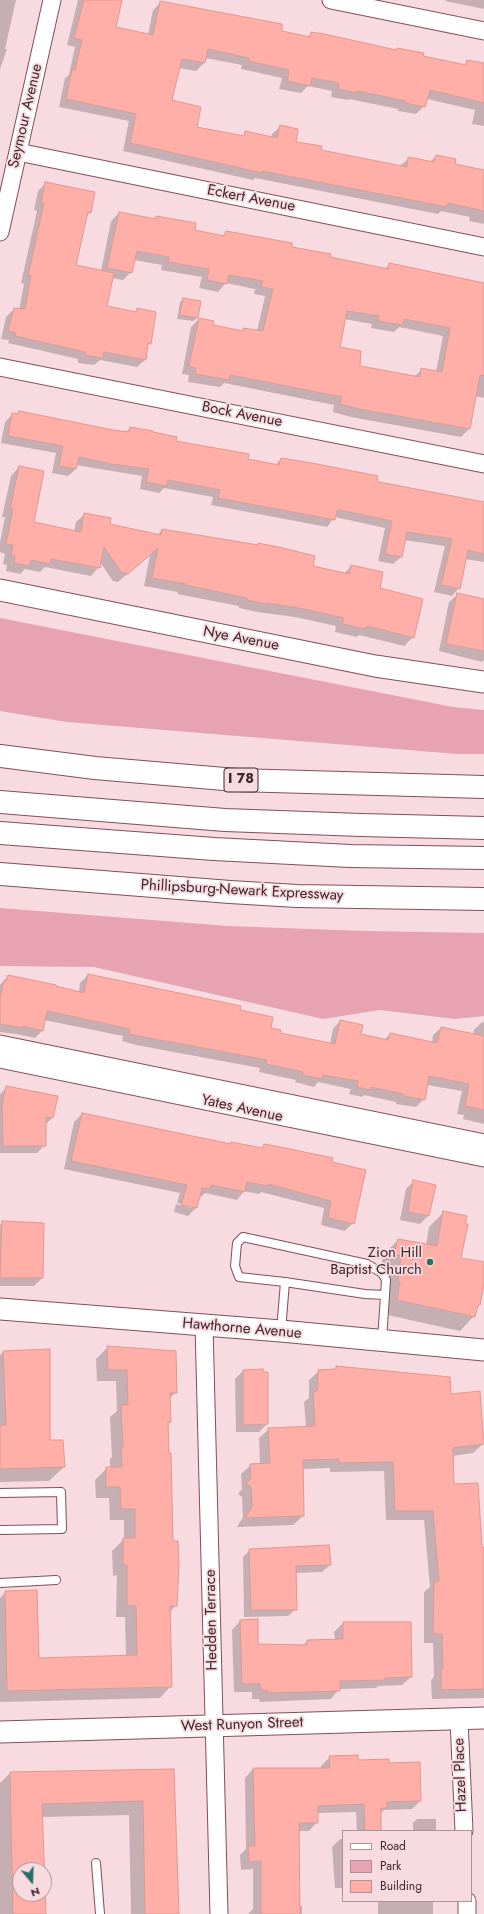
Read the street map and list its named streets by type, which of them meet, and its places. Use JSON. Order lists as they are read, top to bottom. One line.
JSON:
{"streets":{"highway":["I 78","Phillipsburg-Newark Expressway"],"street":["Seymour Avenue","Eckert Avenue","Bock Avenue","Nye Avenue","Yates Avenue","Hawthorne Avenue","Hedden Terrace","West Runyon Street","Hazel Place"]},"crossings":[["Seymour Avenue","Eckert Avenue"],["Hawthorne Avenue","Hedden Terrace"],["Hedden Terrace","West Runyon Street"],["West Runyon Street","Hazel Place"]],"places":["Zion Hill Baptist Church"],"legend":["Road","Park","Building"],"north":"bottom"}
